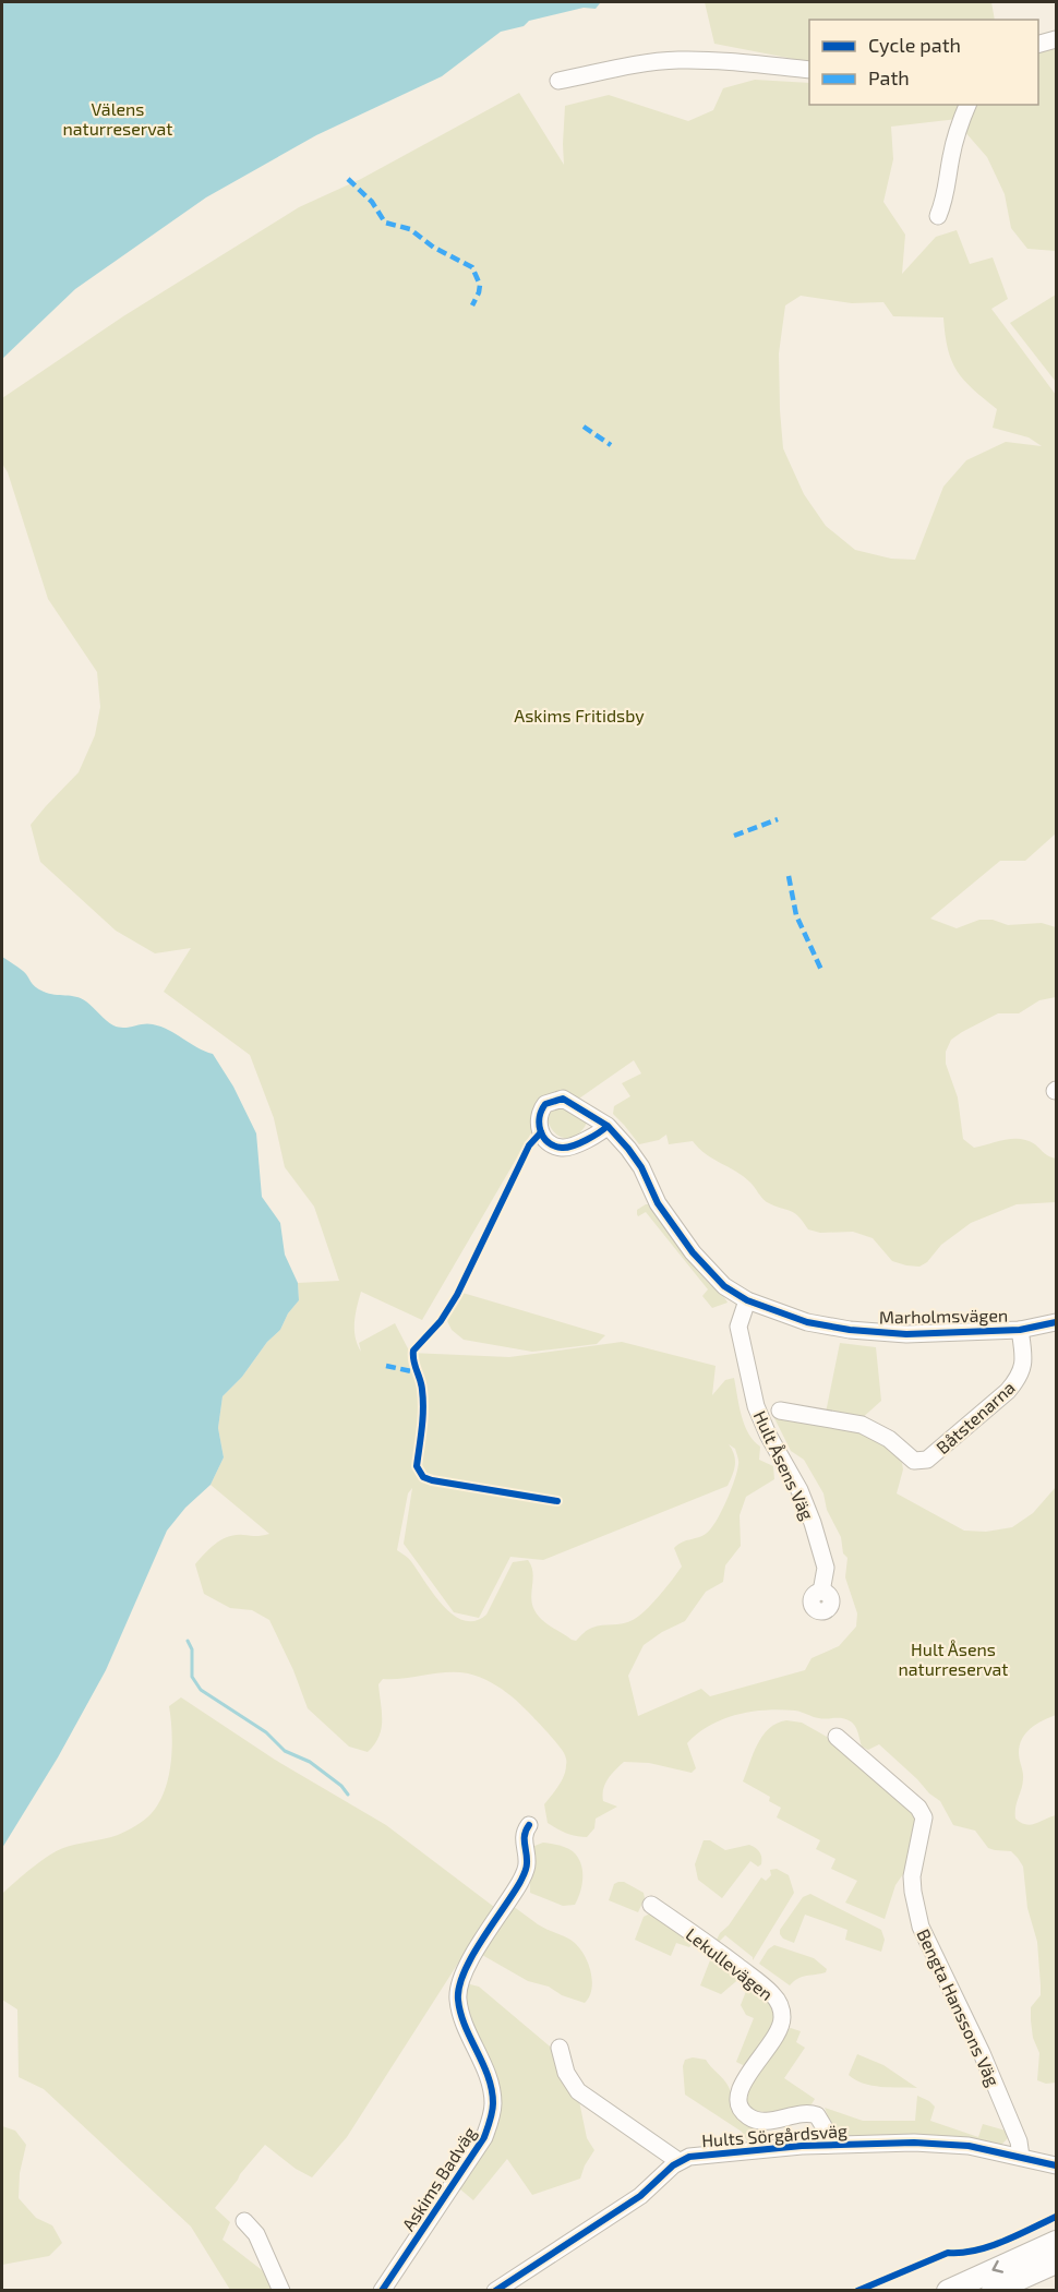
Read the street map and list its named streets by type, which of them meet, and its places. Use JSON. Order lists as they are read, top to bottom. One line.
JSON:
{"streets":{"street":["Marholmsvägen","Båtstenarna","Hult Åsens Väg","Lekullevägen","Bengta Hanssons Väg","Hults Sörgårdsväg","Askims Badväg"]},"crossings":[["Marholmsvägen","Båtstenarna"],["Marholmsvägen","Hult Åsens Väg"],["Lekullevägen","Hults Sörgårdsväg"],["Bengta Hanssons Väg","Hults Sörgårdsväg"]],"parks":["Välens naturreservat","Askims Fritidsby","Hult Åsens naturreservat"],"legend":["Cycle path","Path"]}
